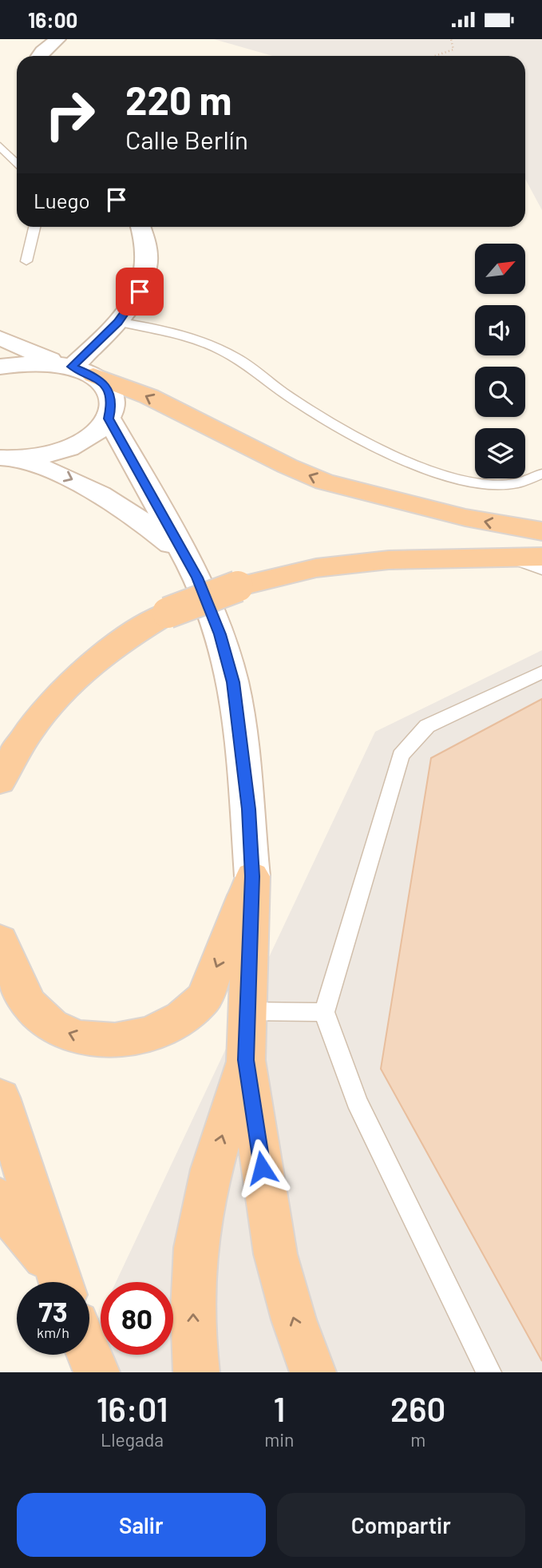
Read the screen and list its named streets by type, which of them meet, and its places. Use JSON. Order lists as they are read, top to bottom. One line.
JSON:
{"north":"top right","page":{"status":"16:00","turn":["220 m","Calle Berlín"],"then":"Luego","speed":"73 km/h","limit":"80","eta":["16:01","Llegada","1","min","260","m"],"buttons":["Salir","Compartir"]}}
